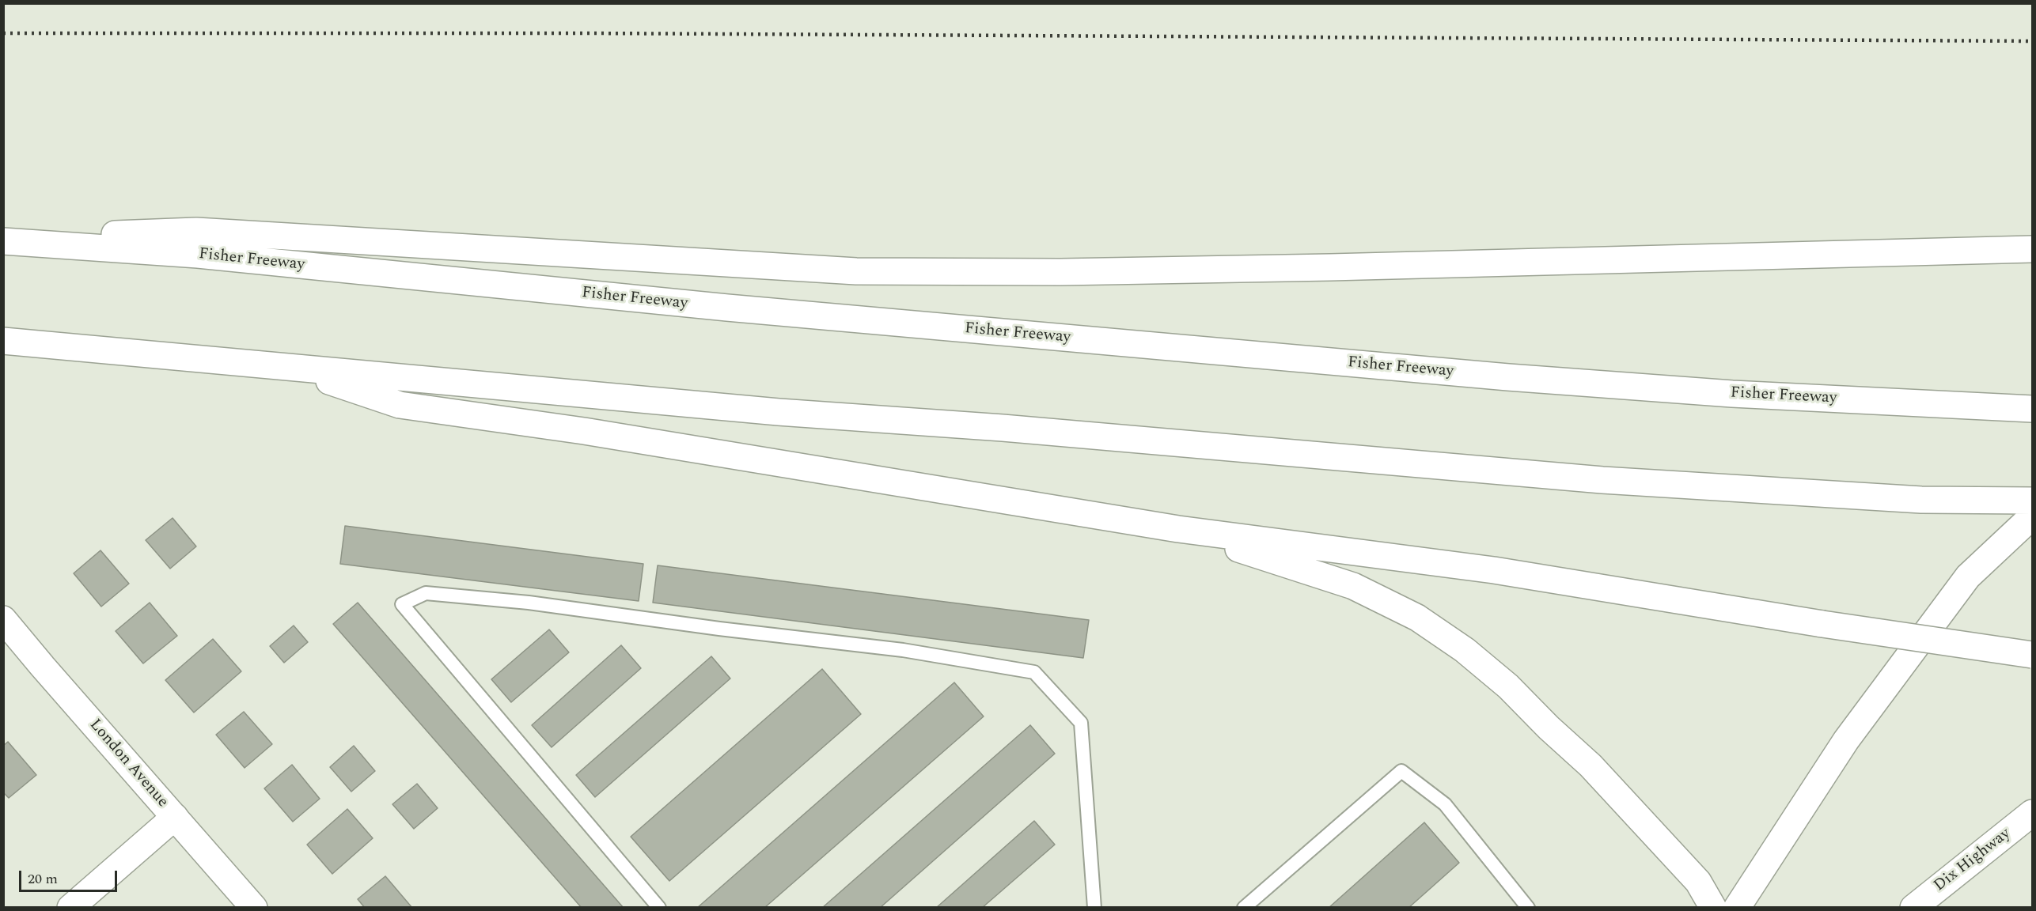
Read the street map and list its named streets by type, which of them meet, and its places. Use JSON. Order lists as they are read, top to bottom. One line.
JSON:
{"streets":{"main road":["Fisher Freeway","London Avenue","Dix Highway"]},"scale_bar":"20 m"}
